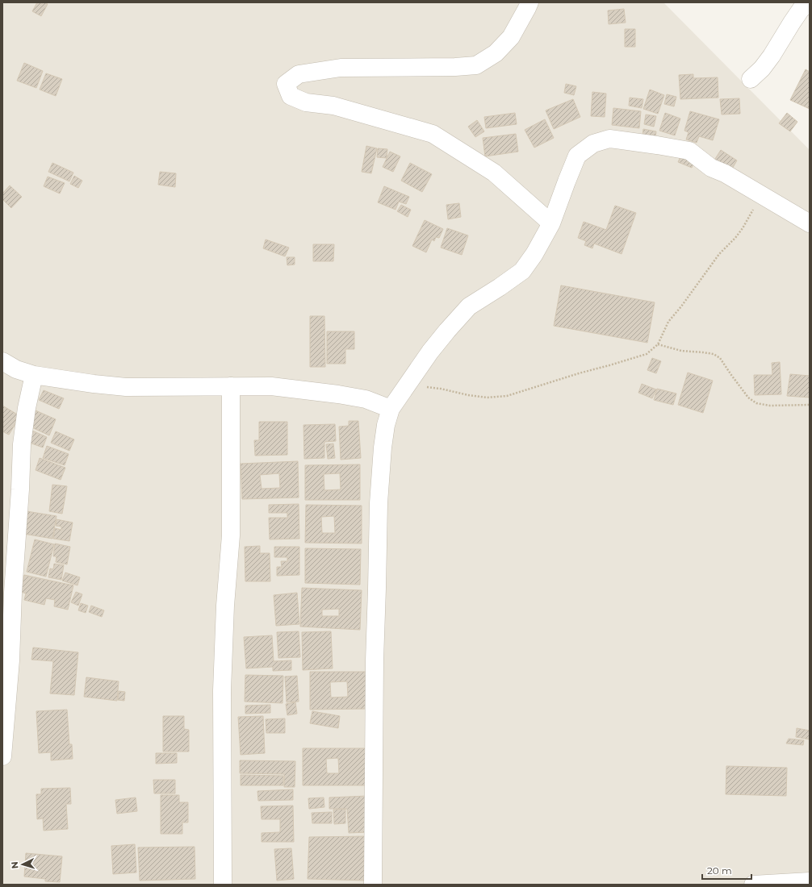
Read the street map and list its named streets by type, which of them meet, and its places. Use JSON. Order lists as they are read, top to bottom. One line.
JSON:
{"scale_bar":"20 m","north":"left"}
